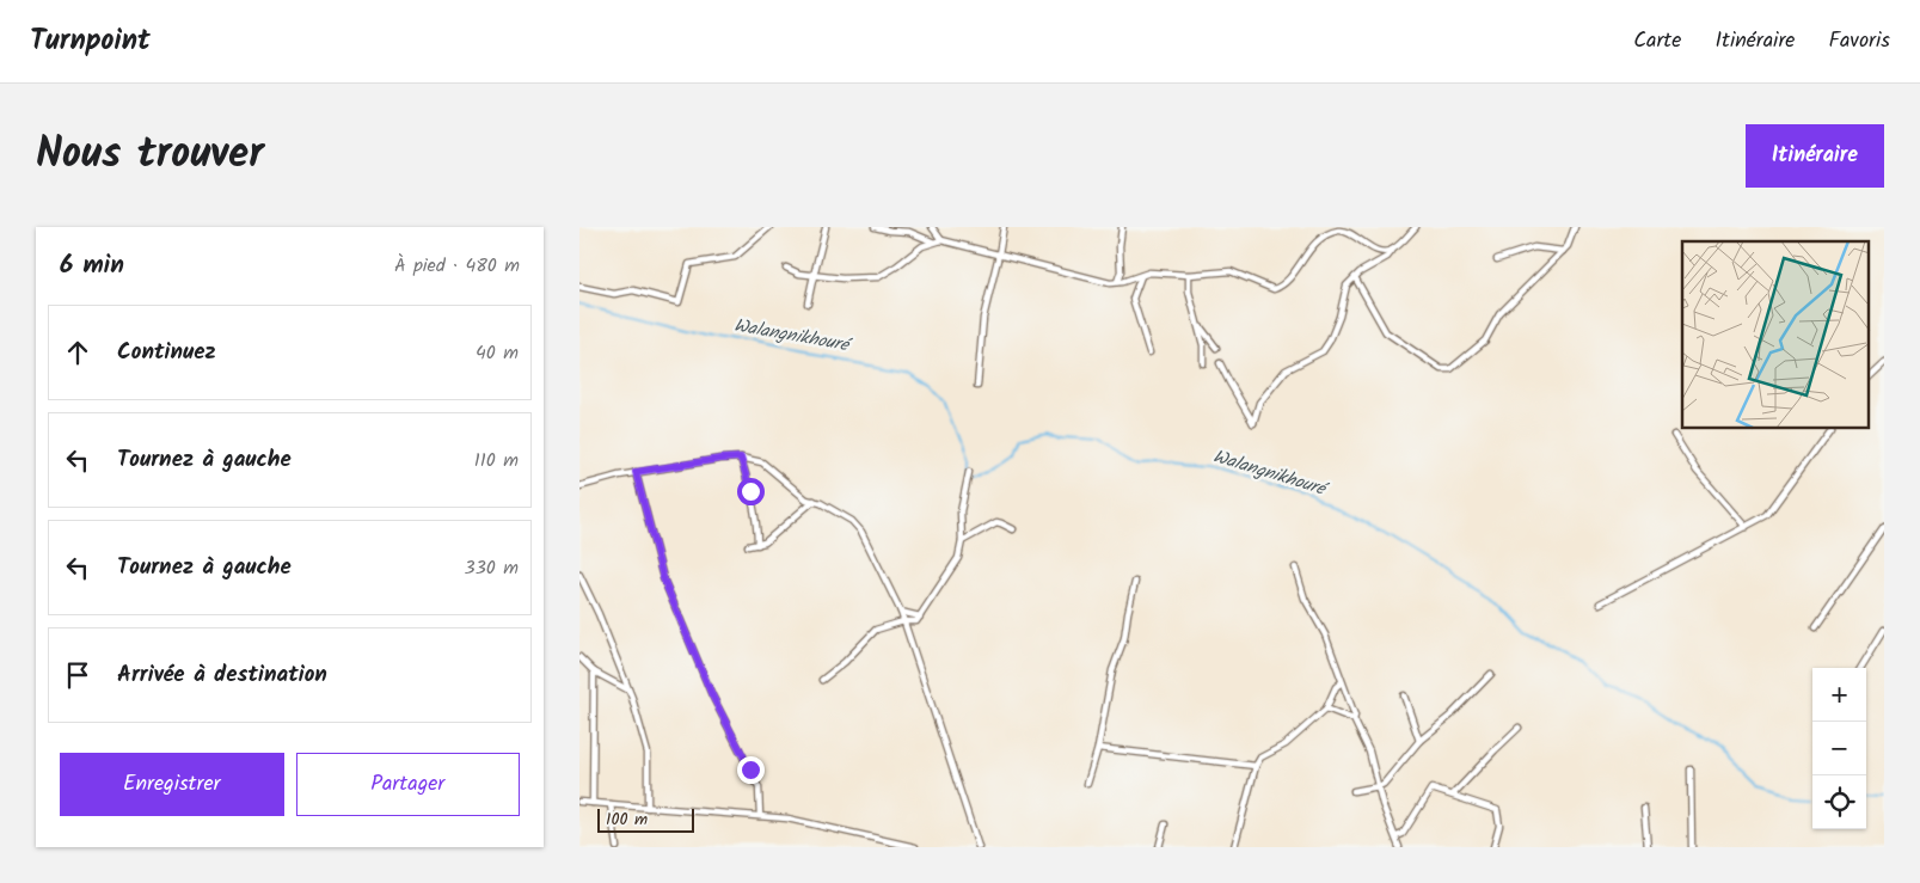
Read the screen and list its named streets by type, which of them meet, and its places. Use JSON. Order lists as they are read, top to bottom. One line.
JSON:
{"water":["Walangnikhouré"],"scale_bar":"100 m","page":{"header":"Turnpoint","nav":["Carte","Itinéraire","Favoris"],"title":"Nous trouver","buttons":["Itinéraire",["Enregistrer","Partager"]],"heading":["6 min","À pied · 480 m"],"list":[["Continuez","40 m"],["Tournez à gauche","110 m"],["Tournez à gauche","330 m"],"Arrivée à destination"],"map_buttons":["+","−"],"scale":"100 m"}}
